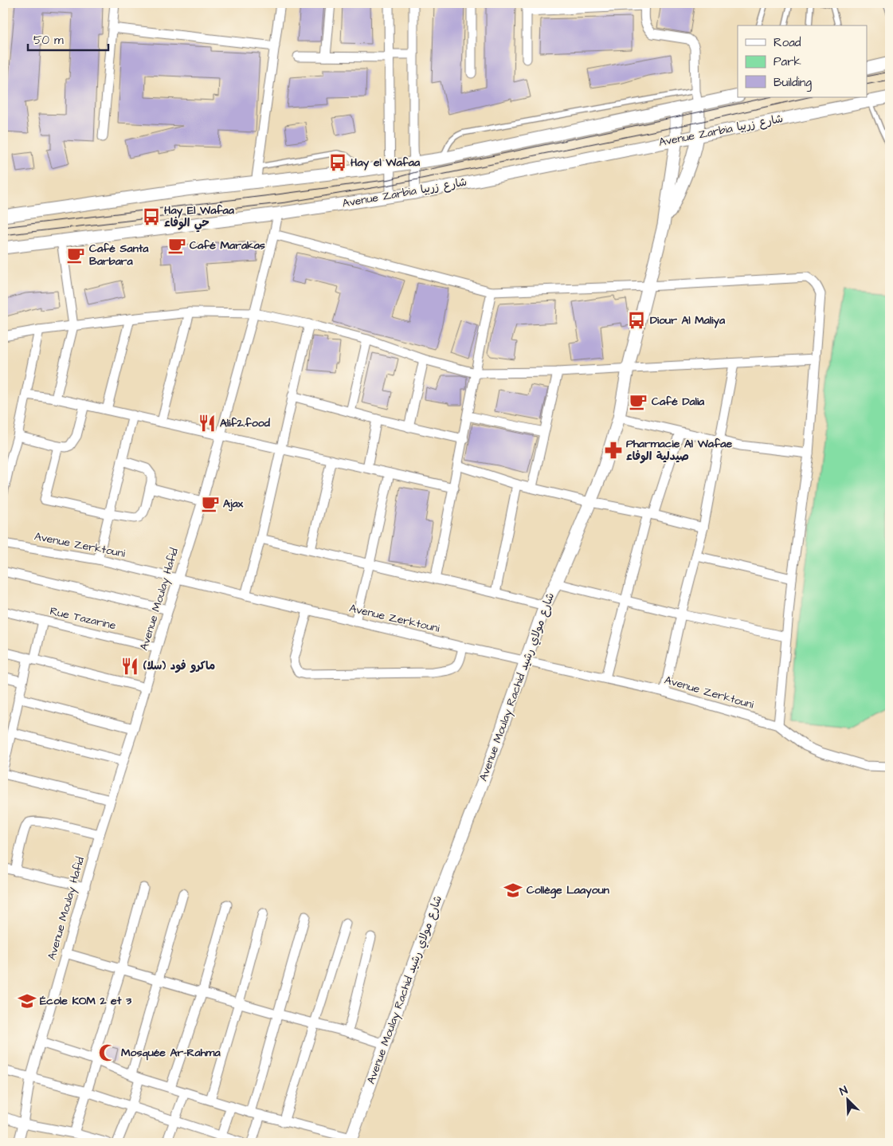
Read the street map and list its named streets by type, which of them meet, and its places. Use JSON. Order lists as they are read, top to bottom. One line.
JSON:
{"streets":{"main road":["Avenue Zarbia شارع زربيا","Avenue Moulay Rachid شارع مولاي رشيد"],"street":["Avenue Zerktouni","Avenue Moulay Hafid","Rue Tazarine"]},"crossings":[["Avenue Zarbia شارع زربيا","Avenue Moulay Hafid"],["Avenue Zarbia شارع زربيا","Avenue Moulay Rachid شارع مولاي رشيد"],["Avenue Zerktouni","Avenue Moulay Hafid"],["Avenue Zerktouni","Avenue Moulay Rachid شارع مولاي رشيد"],["Avenue Moulay Hafid","Rue Tazarine"]],"places":{"bus stop":["Hay el Wafaa","Hay El Wafaa حي الوفاء","Diour Al Maliya"],"cafe":["Café Marakas","Café Santa Barbara","Café Dalia","Ajax"],"restaurant":["Alif2.food","ماكرو فود (سلا)"],"pharmacy":["Pharmacie Al Wafae صيدلية الوفاء"],"school or university":["Collège Laayoun","École KOM 2 et 3"],"mosque":["Mosquée Ar-Rahma"]},"legend":["Road","Park","Building"],"scale_bar":"50 m","north":"top left"}
